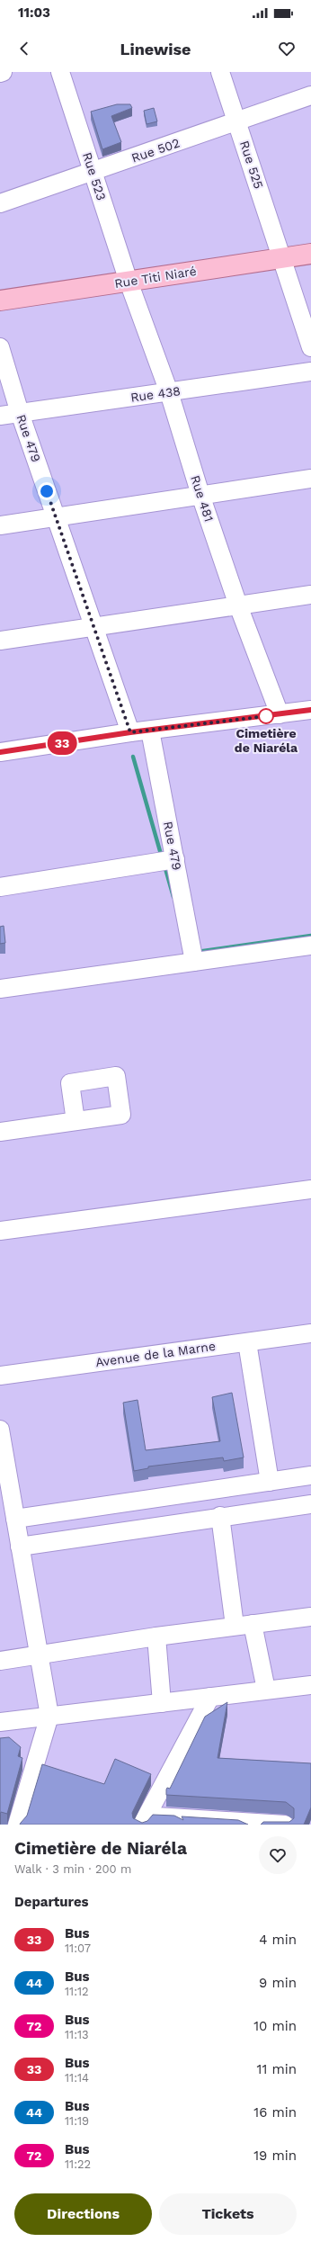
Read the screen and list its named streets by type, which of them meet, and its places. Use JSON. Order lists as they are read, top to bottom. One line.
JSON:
{"streets":{"main road":["Rue Titi Niaré"],"street":["Rue 502","Rue 525","Rue 523","Rue 438","Rue 479","Rue 481","Avenue de la Marne"]},"crossings":[["Rue 502","Rue 525"],["Rue 502","Rue 523"],["Rue 525","Rue Titi Niaré"],["Rue 523","Rue Titi Niaré"],["Rue 523","Rue 481"],["Rue Titi Niaré","Rue 481"],["Rue 438","Rue 479"],["Rue 438","Rue 481"]],"places":["Cimetière de Niaréla"],"lines":["bus line 33"],"page":{"status":"11:03","header":"Linewise","on_map":"33","heading":[["Cimetière de Niaréla","Walk · 3 min · 200 m"],"Departures"],"list":[{"mark":"33","name":"Bus","note":"11:07","value":"4 min"},{"mark":"44","name":"Bus","note":"11:12","value":"9 min"},{"mark":"72","name":"Bus","note":"11:13","value":"10 min"},{"mark":"33","name":"Bus","note":"11:14","value":"11 min"},{"mark":"44","name":"Bus","note":"11:19","value":"16 min"},{"mark":"72","name":"Bus","note":"11:22","value":"19 min"}],"buttons":["Directions","Tickets"]}}
